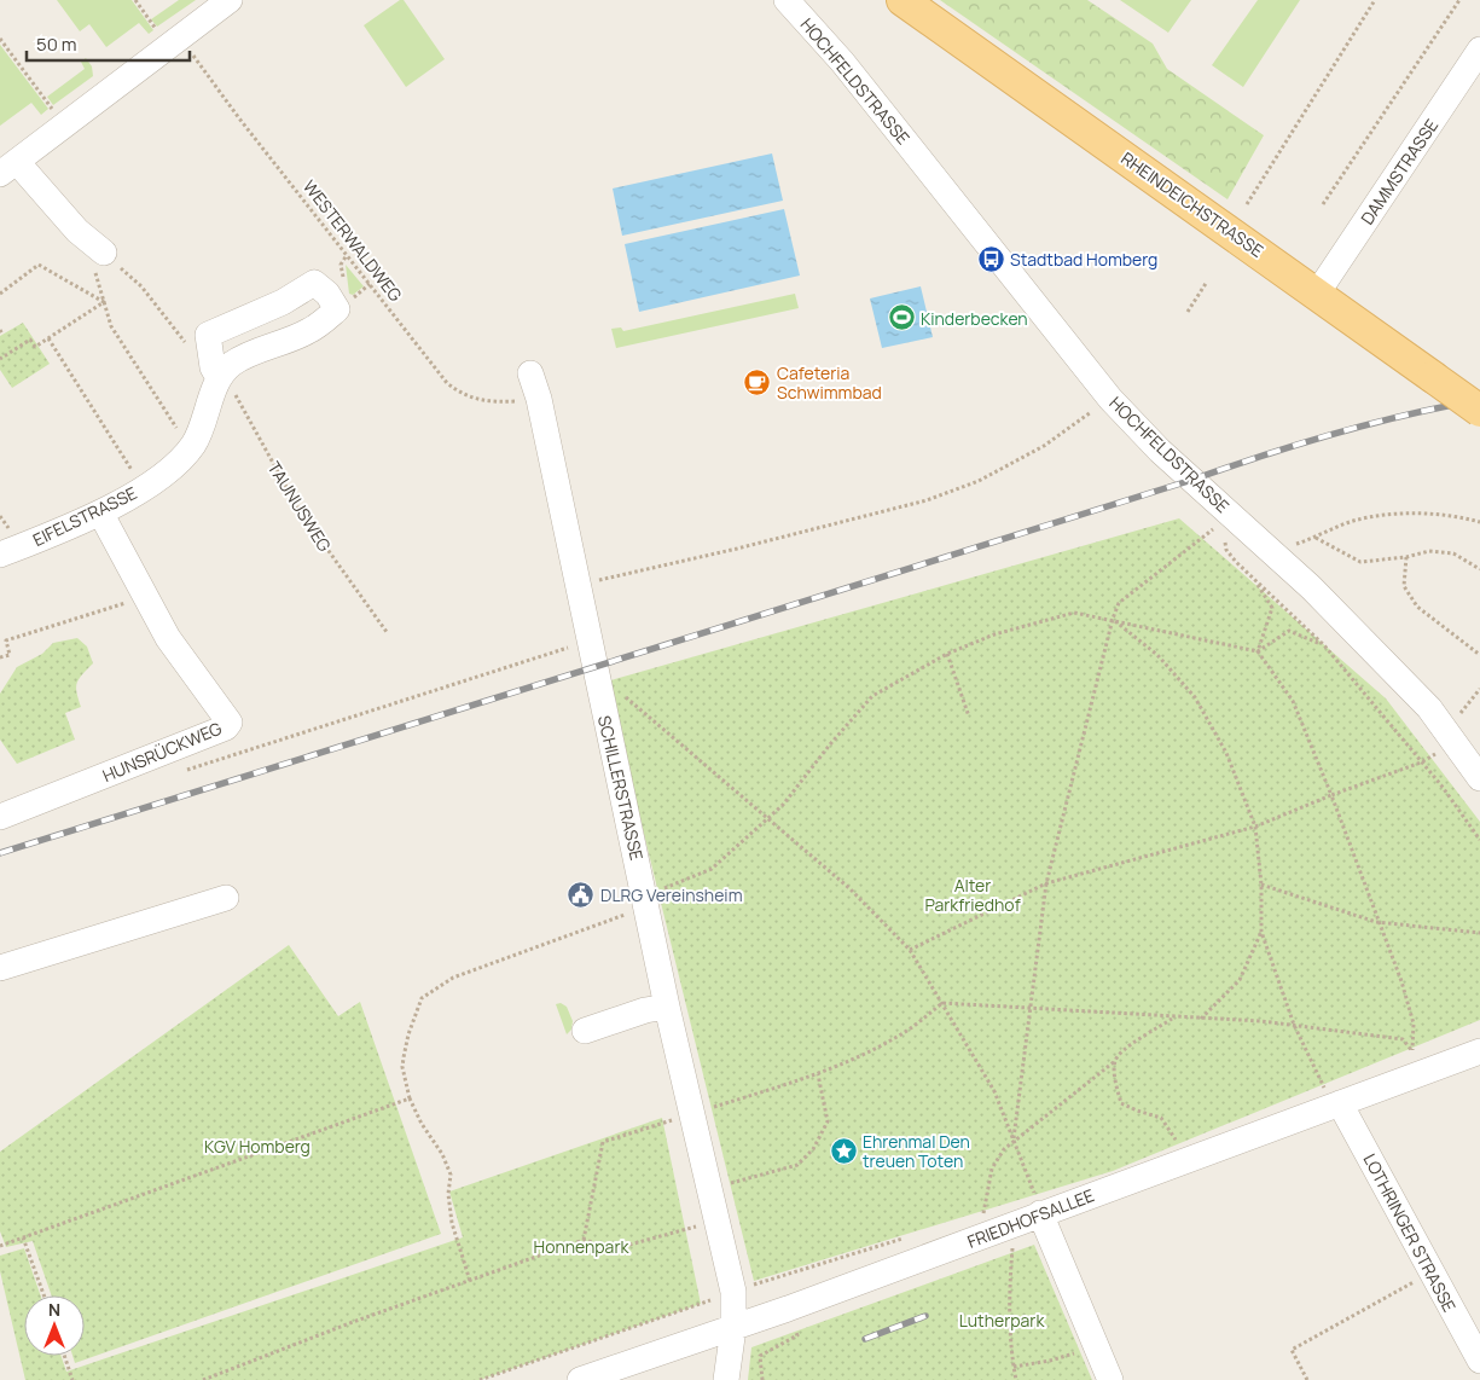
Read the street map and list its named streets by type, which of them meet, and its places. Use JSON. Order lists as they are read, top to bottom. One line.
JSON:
{"streets":{"main road":["RHEINDEICHSTRASSE"],"street":["HOCHFELDSTRASSE","DAMMSTRASSE","EIFELSTRASSE","HUNSRÜCKWEG","SCHILLERSTRASSE","FRIEDHOFSALLEE","LOTHRINGER STRASSE"],"path":["WESTERWALDWEG","TAUNUSWEG"]},"crossings":[["DAMMSTRASSE","RHEINDEICHSTRASSE"],["WESTERWALDWEG","SCHILLERSTRASSE"],["TAUNUSWEG","EIFELSTRASSE"],["EIFELSTRASSE","HUNSRÜCKWEG"],["SCHILLERSTRASSE","FRIEDHOFSALLEE"],["FRIEDHOFSALLEE","LOTHRINGER STRASSE"]],"parks":["Alter Parkfriedhof","KGV Homberg","Honnenpark","Lutherpark"],"places":{"bus stop":["Stadtbad Homberg"],"sports":["Kinderbecken"],"cafe":["Cafeteria Schwimmbad"],"public building":["DLRG Vereinsheim"],"place":["Ehrenmal Den treuen Toten"]},"scale_bar":"50 m","north":"top"}
